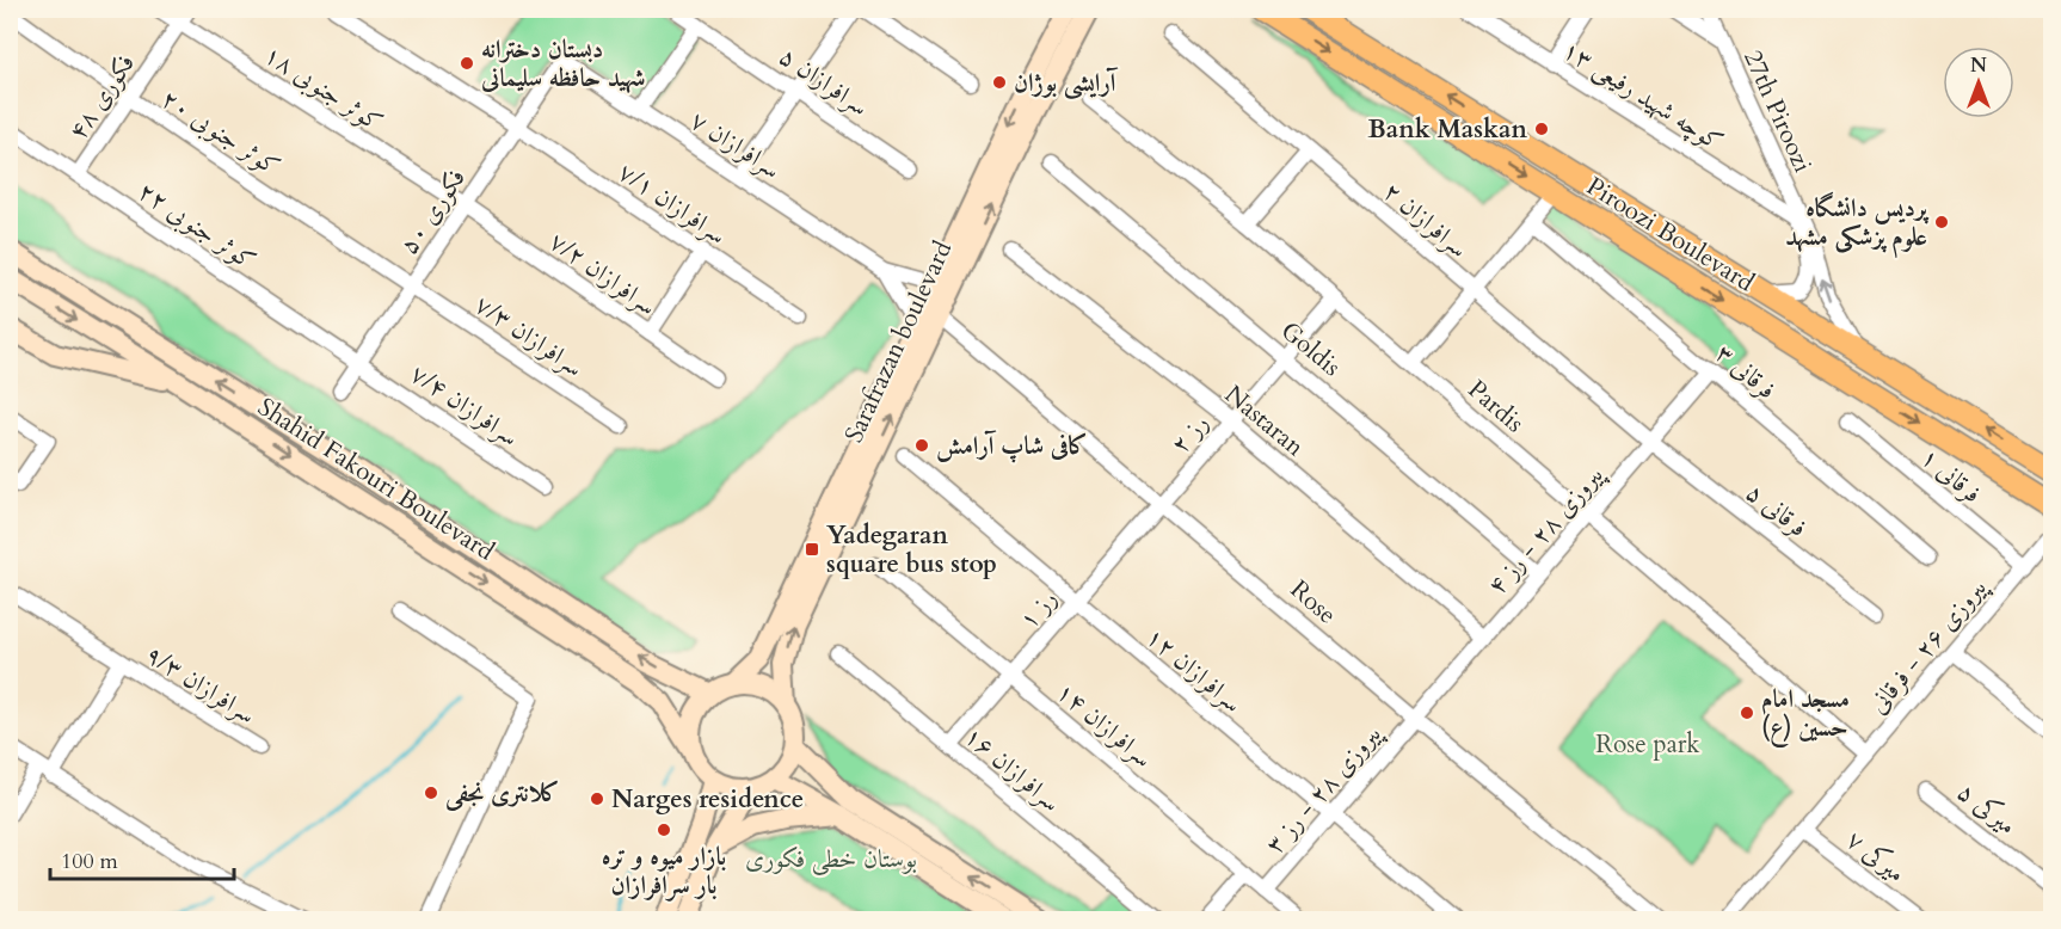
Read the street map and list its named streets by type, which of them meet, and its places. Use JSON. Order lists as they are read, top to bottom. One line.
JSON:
{"streets":{"main road":["Piroozi Boulevard","Sarafrazan boulevard","Shahid Fakouri Boulevard"],"street":["سرافرازان ۵","کوثر جنوبی ۱۸","کوچه شهید رفیعی ۱۳","فکوری ۴۸","27th Piroozi","کوثر جنوبی ۲۰","سرافرازان ۷","سرافرازان ۷/۱","فکوری ۵۰","سرافرازان ۲","کوثر جنوبی ۲۲","سرافرازان ۷/۲","سرافرازان ۷/۳","Goldis","فرقانی ۳","سرافرازان ۷/۴","Pardis","Nastaran","رز ۲","فرقانی ۱","فرقانی ۵","پیروزی ۲۸ - رز ۴","Rose","رز ۱","پیروزی ۲۶ - فرقانی","سرافرازان ۱۲","سرافرازان ۹/۳","سرافرازان ۱۴","سرافرازان ۱۶","پیروزی ۲۸ - رز ۳","میرکی ۵","میرکی ۷"]},"crossings":[["کوثر جنوبی ۱۸","فکوری ۴۸"],["کوثر جنوبی ۱۸","فکوری ۵۰"],["کوثر جنوبی ۱۸","سرافرازان ۷/۲"],["فکوری ۴۸","کوثر جنوبی ۲۰"],["فکوری ۴۸","کوثر جنوبی ۲۲"],["27th Piroozi","Piroozi Boulevard"],["کوثر جنوبی ۲۰","فکوری ۵۰"],["کوثر جنوبی ۲۰","سرافرازان ۷/۳"],["سرافرازان ۷","فکوری ۵۰"],["سرافرازان ۷/۱","فکوری ۵۰"],["فکوری ۵۰","کوثر جنوبی ۲۲"],["فکوری ۵۰","سرافرازان ۷/۲"],["فکوری ۵۰","سرافرازان ۷/۳"],["فکوری ۵۰","سرافرازان ۷/۴"],["سرافرازان ۲","فرقانی ۵"],["سرافرازان ۲","پیروزی ۲۸ - رز ۴"],["کوثر جنوبی ۲۲","سرافرازان ۷/۴"],["Sarafrazan boulevard","Shahid Fakouri Boulevard"],["Sarafrazan boulevard","Rose"],["Goldis","رز ۲"],["Goldis","پیروزی ۲۸ - رز ۴"],["فرقانی ۳","پیروزی ۲۸ - رز ۴"],["Pardis","رز ۲"],["Pardis","پیروزی ۲۸ - رز ۴"],["Pardis","پیروزی ۲۶ - فرقانی"],["Nastaran","رز ۲"],["Nastaran","پیروزی ۲۸ - رز ۴"],["رز ۲","Rose"],["رز ۲","رز ۱"],["فرقانی ۱","پیروزی ۲۶ - فرقانی"],["فرقانی ۵","پیروزی ۲۸ - رز ۴"],["پیروزی ۲۸ - رز ۴","Rose"],["پیروزی ۲۸ - رز ۴","پیروزی ۲۸ - رز ۳"],["Rose","رز ۱"],["Rose","پیروزی ۲۸ - رز ۳"],["رز ۱","سرافرازان ۱۲"],["رز ۱","سرافرازان ۱۴"],["رز ۱","سرافرازان ۱۶"],["پیروزی ۲۶ - فرقانی","میرکی ۷"],["سرافرازان ۱۲","پیروزی ۲۸ - رز ۳"],["سرافرازان ۱۴","پیروزی ۲۸ - رز ۳"]],"one_way":["27th Piroozi"],"parks":["Rose park","بوستان خطی فکوری"],"places":{"other":["دبستان دخترانه شهید حافظه سلیمانی","آرایشی بوژان","Bank Maskan","پردیس دانشگاه علوم پزشکی مشهد","کافی شاپ آرامش","مسجد امام حسین (ع)","کلانتری نجفی","Narges residence","بازار میوه و تره بار سرافرازان"],"transit":["Yadegaran square bus stop"]},"scale_bar":"100 m","north":"top"}
